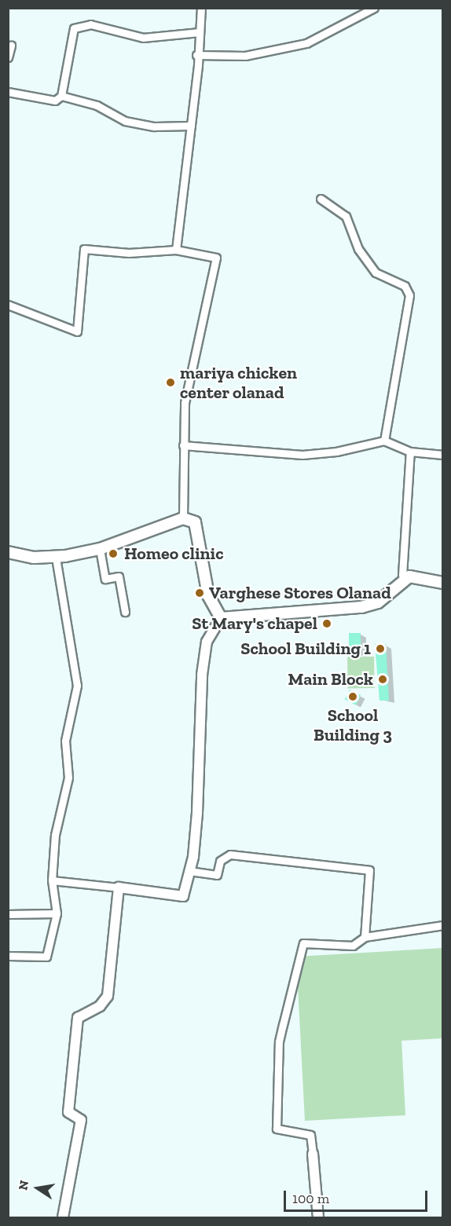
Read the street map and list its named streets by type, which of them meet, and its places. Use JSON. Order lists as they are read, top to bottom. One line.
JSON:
{"places":["mariya chicken center olanad","Homeo clinic","Varghese Stores Olanad","St Mary's chapel","School Building 1","Main Block","School Building 3"],"scale_bar":"100 m","north":"left"}
